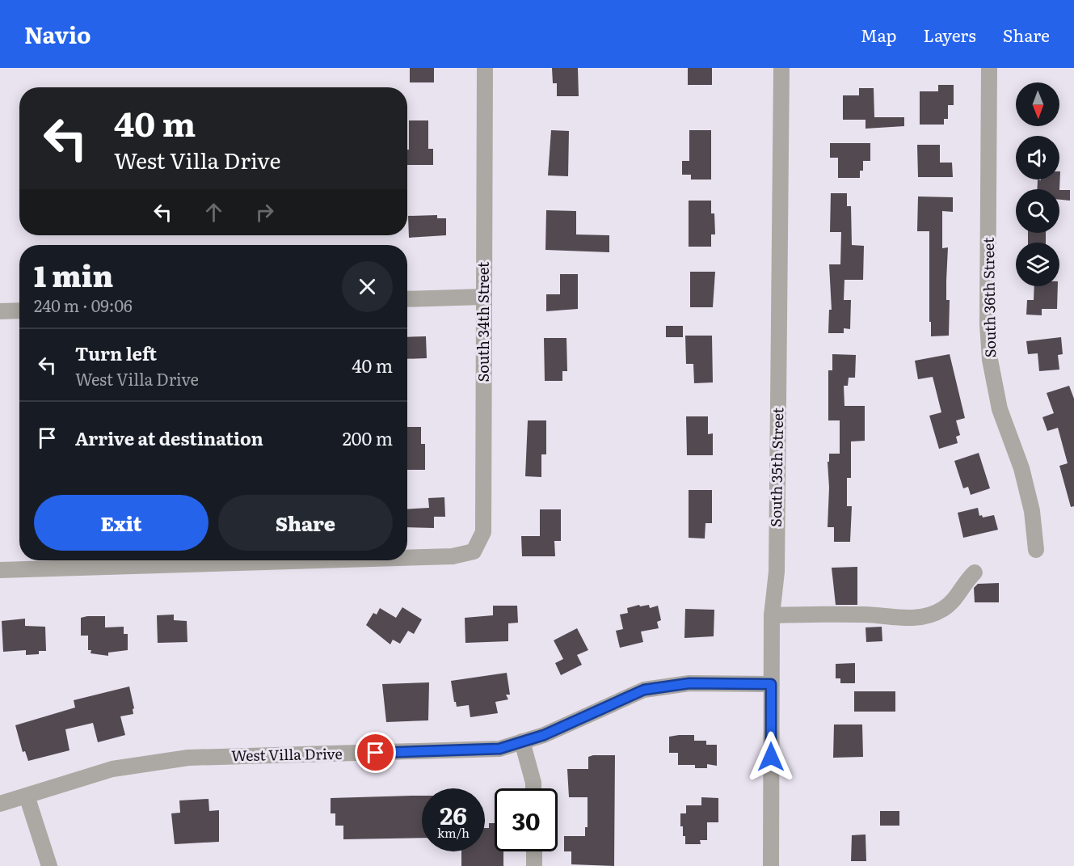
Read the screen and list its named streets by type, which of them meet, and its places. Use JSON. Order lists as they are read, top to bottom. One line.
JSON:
{"streets":{"street":["South 36th Street","South 34th Street","South 35th Street","West Villa Drive"]},"crossings":[["South 35th Street","West Villa Drive"]],"north":"bottom","page":{"header":"Navio","nav":["Map","Layers","Share"],"turn":["40 m","West Villa Drive"],"heading":["1 min","240 m · 09:06"],"list":[{"name":"Turn left","note":"West Villa Drive","value":"40 m"},{"name":"Arrive at destination","value":"200 m"}],"buttons":["Exit","Share"],"speed":"26 km/h","limit":"30"}}
